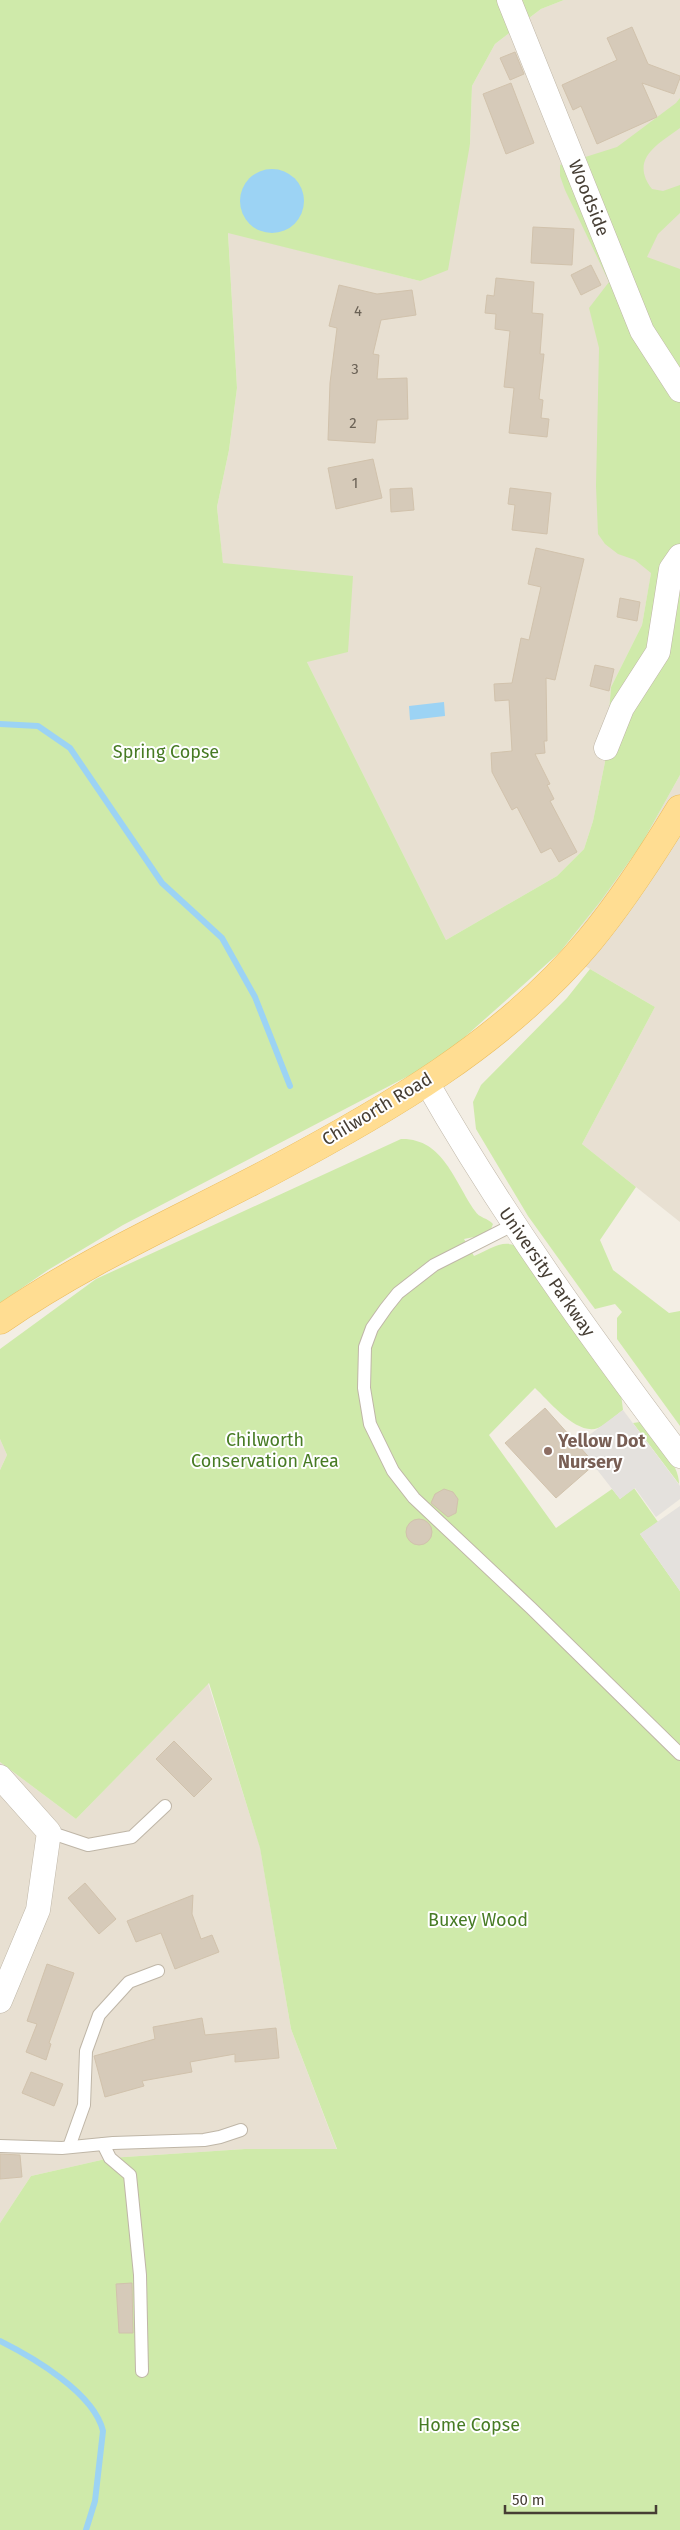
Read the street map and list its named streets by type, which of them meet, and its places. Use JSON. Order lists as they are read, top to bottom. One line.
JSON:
{"streets":{"main road":["Chilworth Road"],"street":["Woodside","University Parkway"]},"crossings":[["Chilworth Road","University Parkway"]],"parks":["Spring Copse","Chilworth Conservation Area","Buxey Wood","Home Copse"],"places":["Yellow Dot Nursery"],"house_numbers":["4","3","2","1"],"scale_bar":"50 m"}
